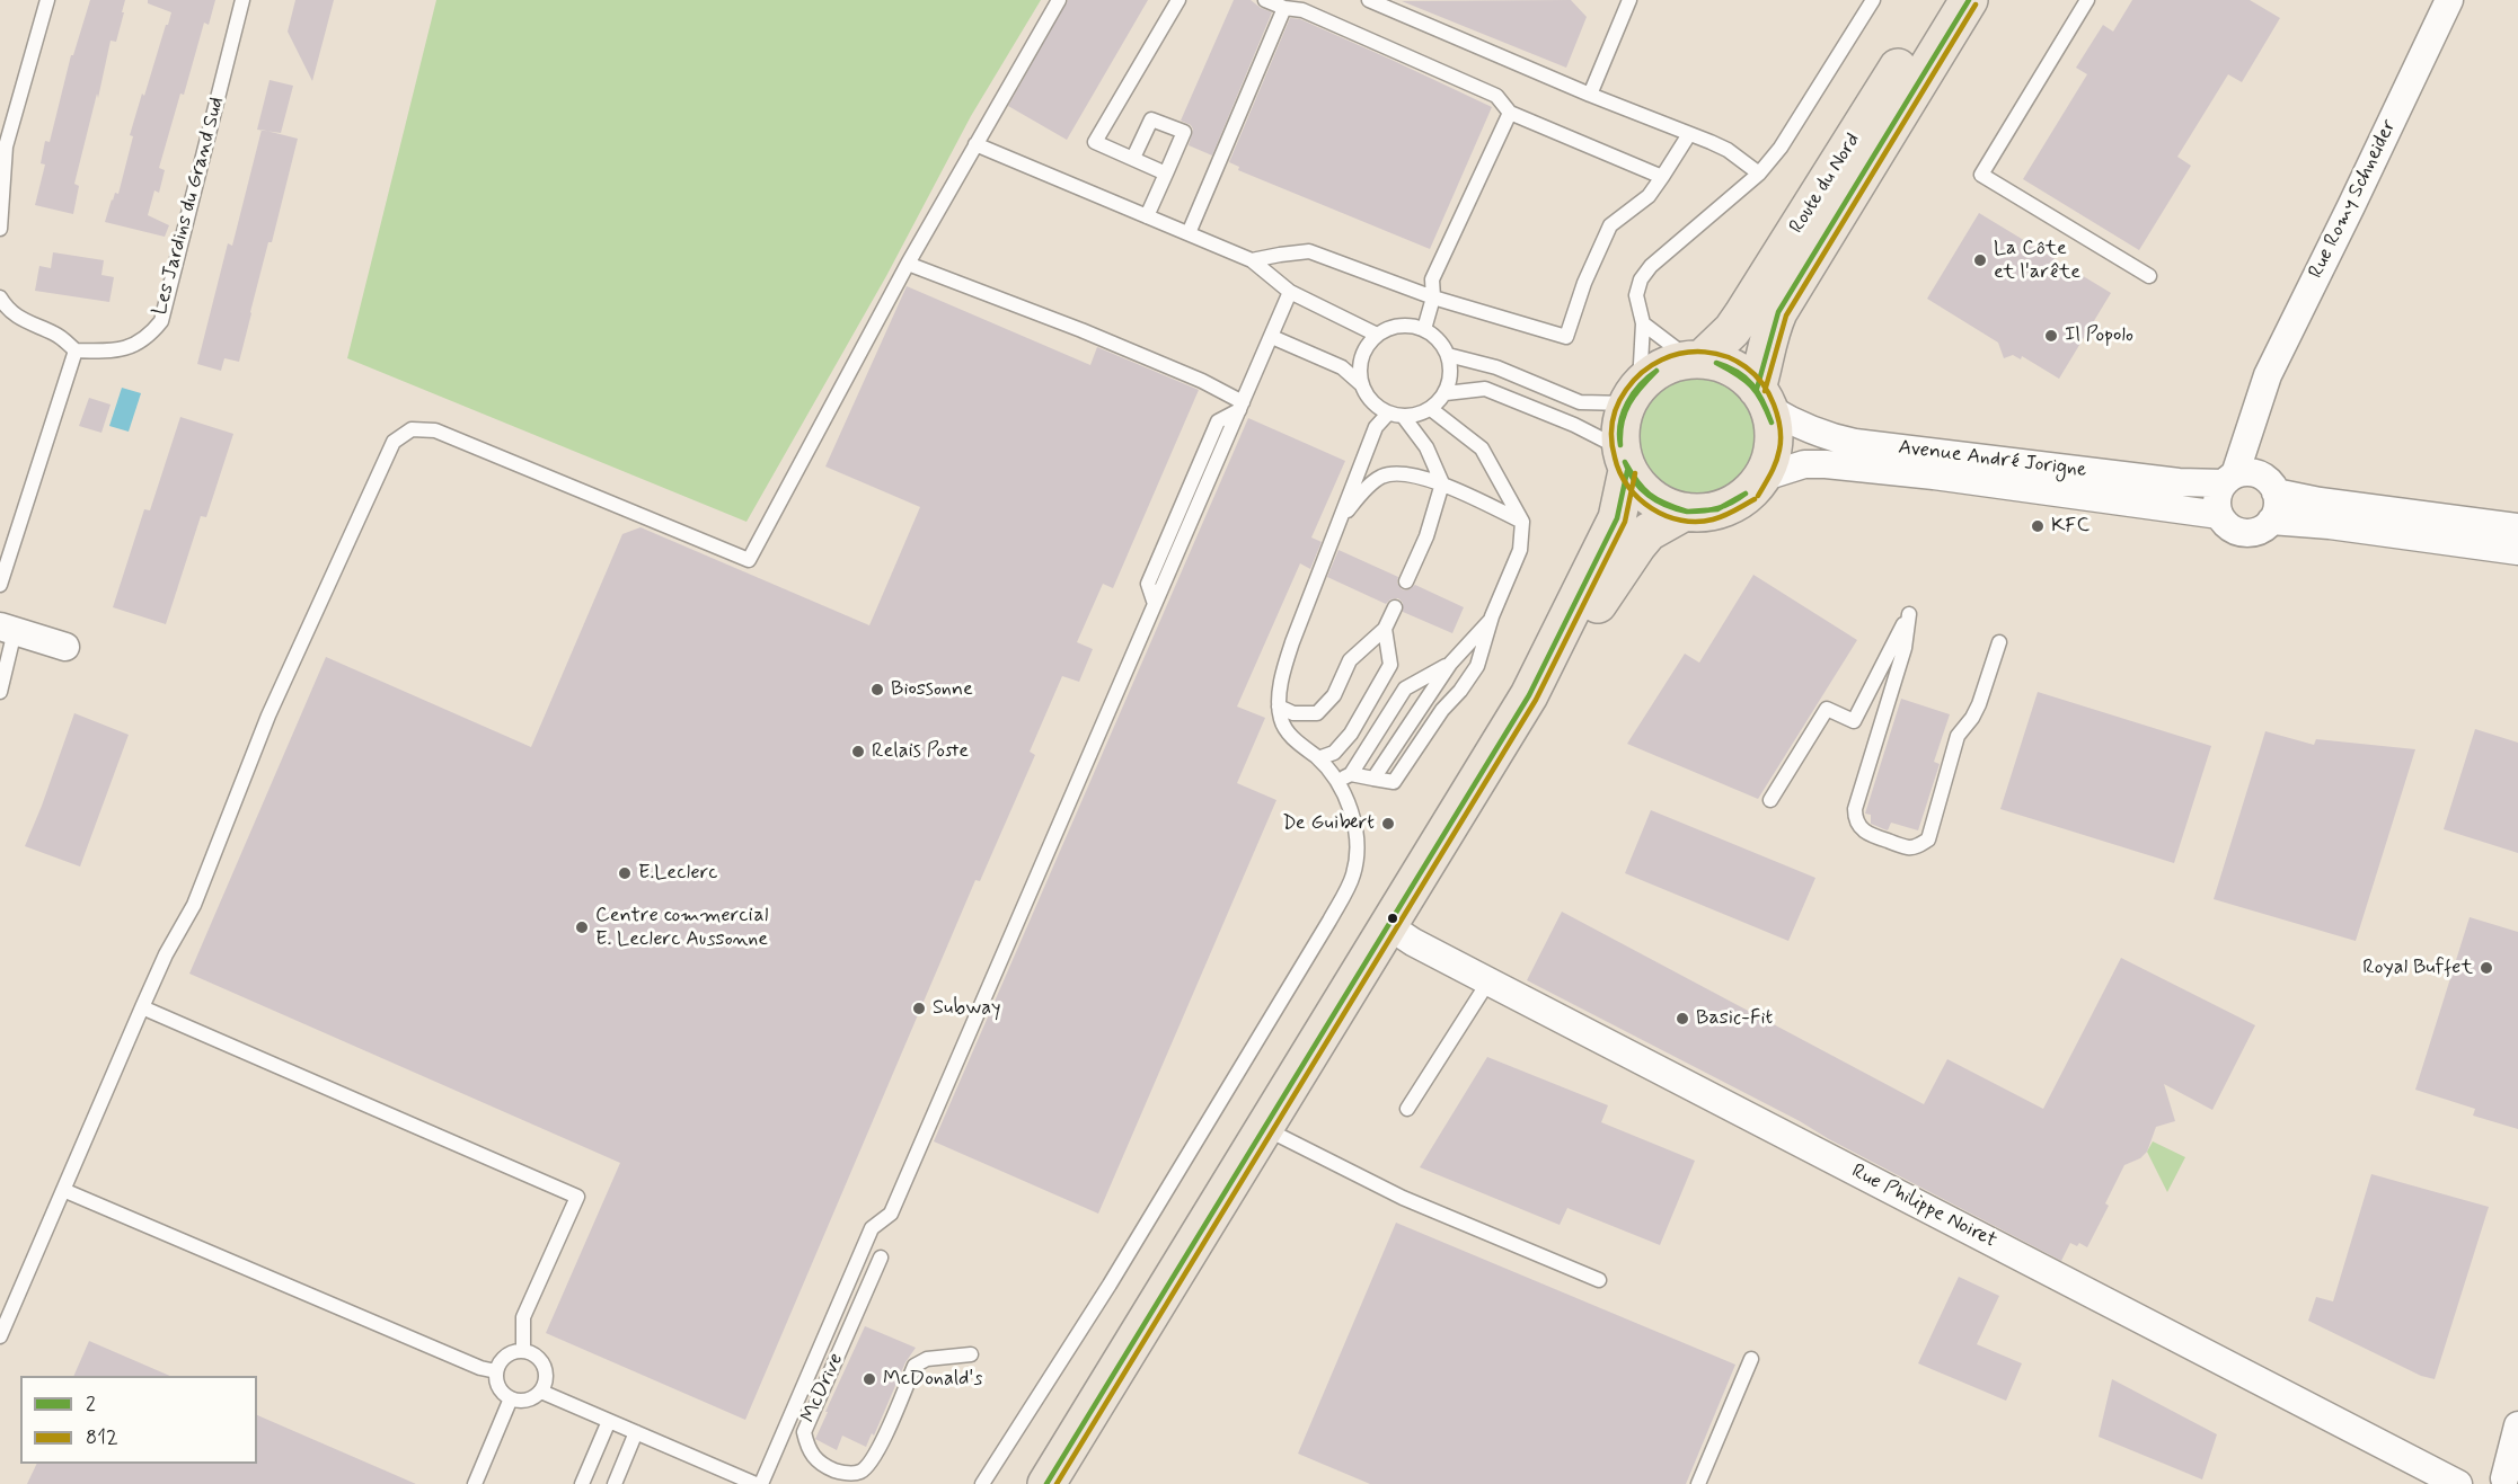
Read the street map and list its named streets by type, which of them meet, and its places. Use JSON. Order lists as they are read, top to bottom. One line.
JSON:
{"streets":{"main road":["Route du Nord"],"street":["Rue Romy Schneider","Avenue André Jorigne","Rue Philippe Noiret"],"lane":["Les Jardins du Grand Sud","McDrive"]},"crossings":[["Route du Nord","Avenue André Jorigne"],["Rue Romy Schneider","Avenue André Jorigne"]],"places":["La Côte et l'arête","Il Popolo","KFC","Biossonne","Relais Poste","De Guibert","E.Leclerc","Centre commercial E. Leclerc Aussonne","Royal Buffet","Subway","Basic-Fit","McDonald's"],"lines":["transit line 2","transit line 812"],"legend":["2","812"]}
